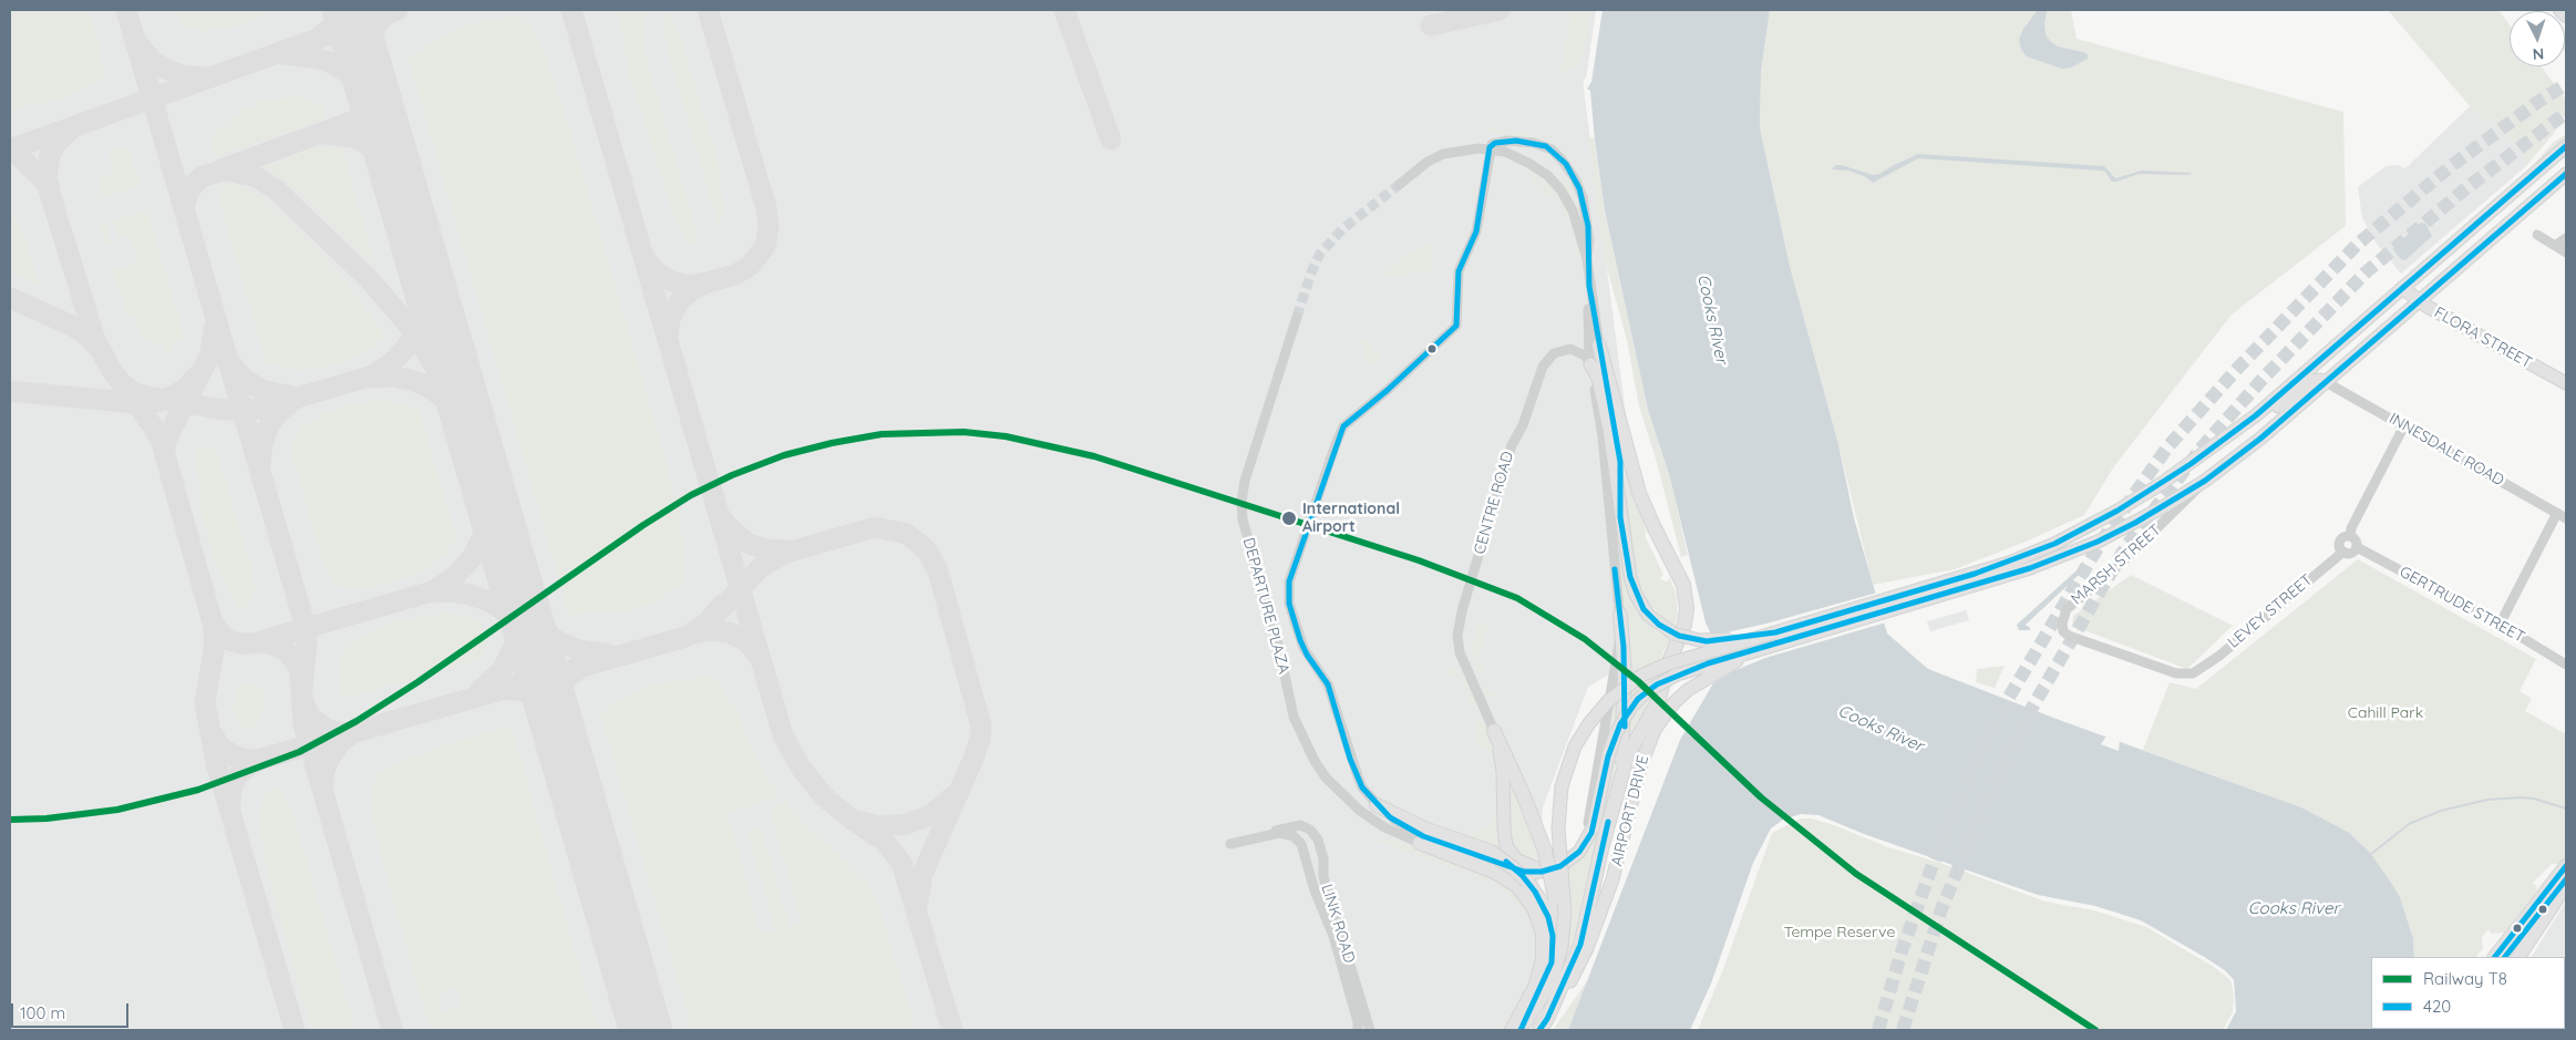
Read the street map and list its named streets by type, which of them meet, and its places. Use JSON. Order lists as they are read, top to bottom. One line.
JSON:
{"streets":{"main road":["FLORA STREET","MARSH STREET","AIRPORT DRIVE"],"street":["INNESDALE ROAD","CENTRE ROAD","GERTRUDE STREET","DEPARTURE PLAZA","LEVEY STREET","LINK ROAD"]},"crossings":[["FLORA STREET","MARSH STREET"],["INNESDALE ROAD","MARSH STREET"],["MARSH STREET","LEVEY STREET"],["MARSH STREET","AIRPORT DRIVE"],["GERTRUDE STREET","LEVEY STREET"]],"water":["Cooks River"],"parks":["Cahill Park","Tempe Reserve"],"places":["International Airport"],"lines":["transit line 420","rail line T8"],"legend":["Railway T8","420"],"scale_bar":"100 m","north":"bottom"}
